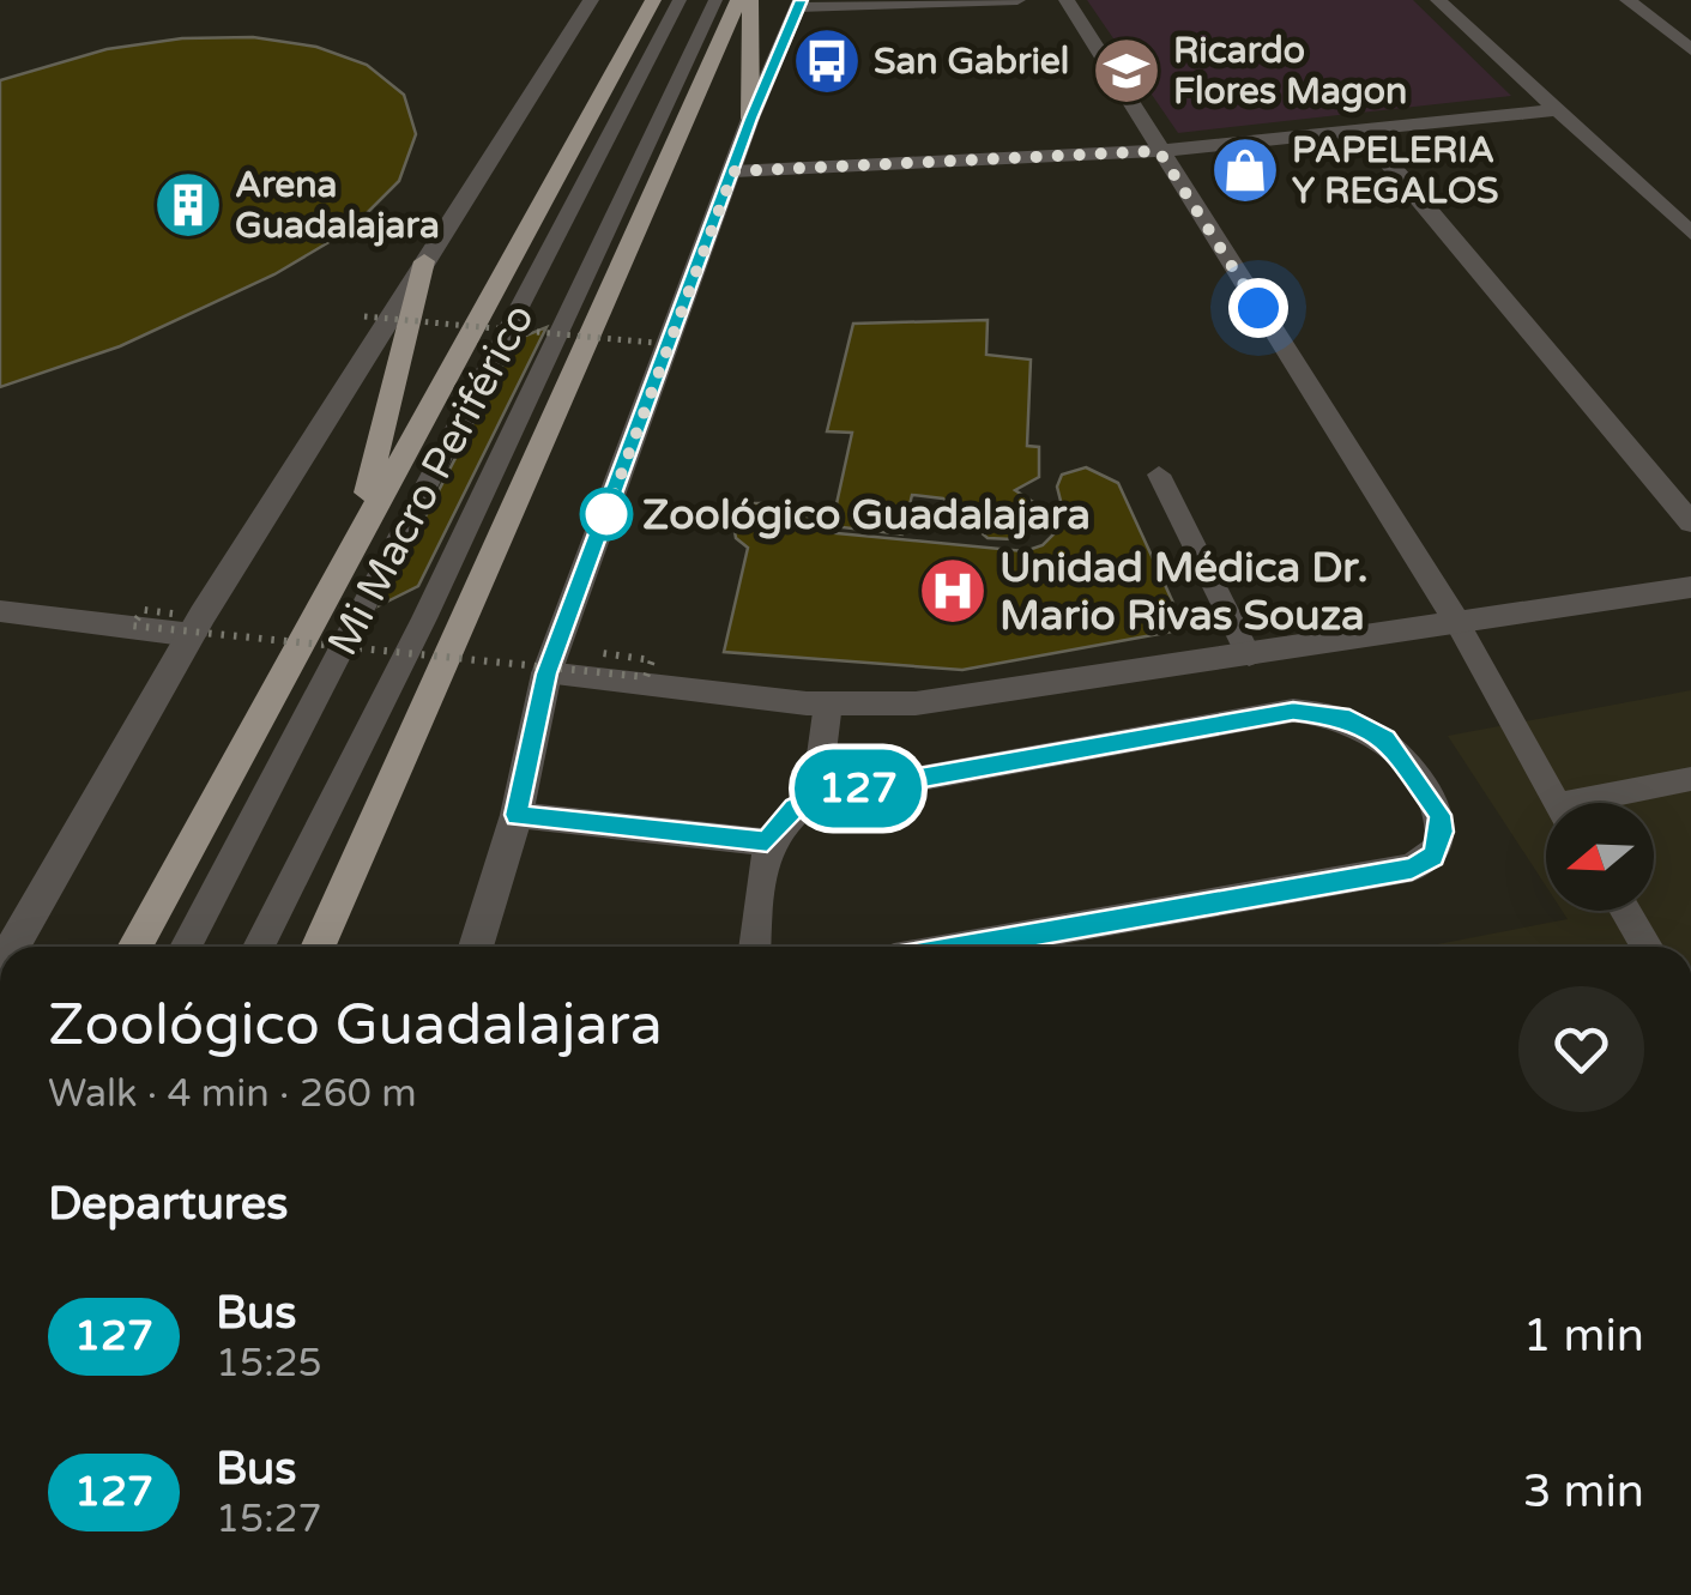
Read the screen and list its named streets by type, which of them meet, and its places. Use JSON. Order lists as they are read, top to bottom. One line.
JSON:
{"streets":{"lane":["Mi Macro Periférico"]},"places":{"bus stop":["San Gabriel"],"school or university":["Ricardo Flores Magon"],"shop":["PAPELERIA Y REGALOS"],"building":["Arena Guadalajara"],"other":["Zoológico Guadalajara"],"hospital":["Unidad Médica Dr. Mario Rivas Souza"]},"lines":["bus line 127"],"north":"left","page":{"on_map":"127","heading":[["Zoológico Guadalajara","Walk · 4 min · 260 m"],"Departures"],"list":[{"mark":"127","name":"Bus","note":"15:25","value":"1 min"},{"mark":"127","name":"Bus","note":"15:27","value":"3 min"}]}}
